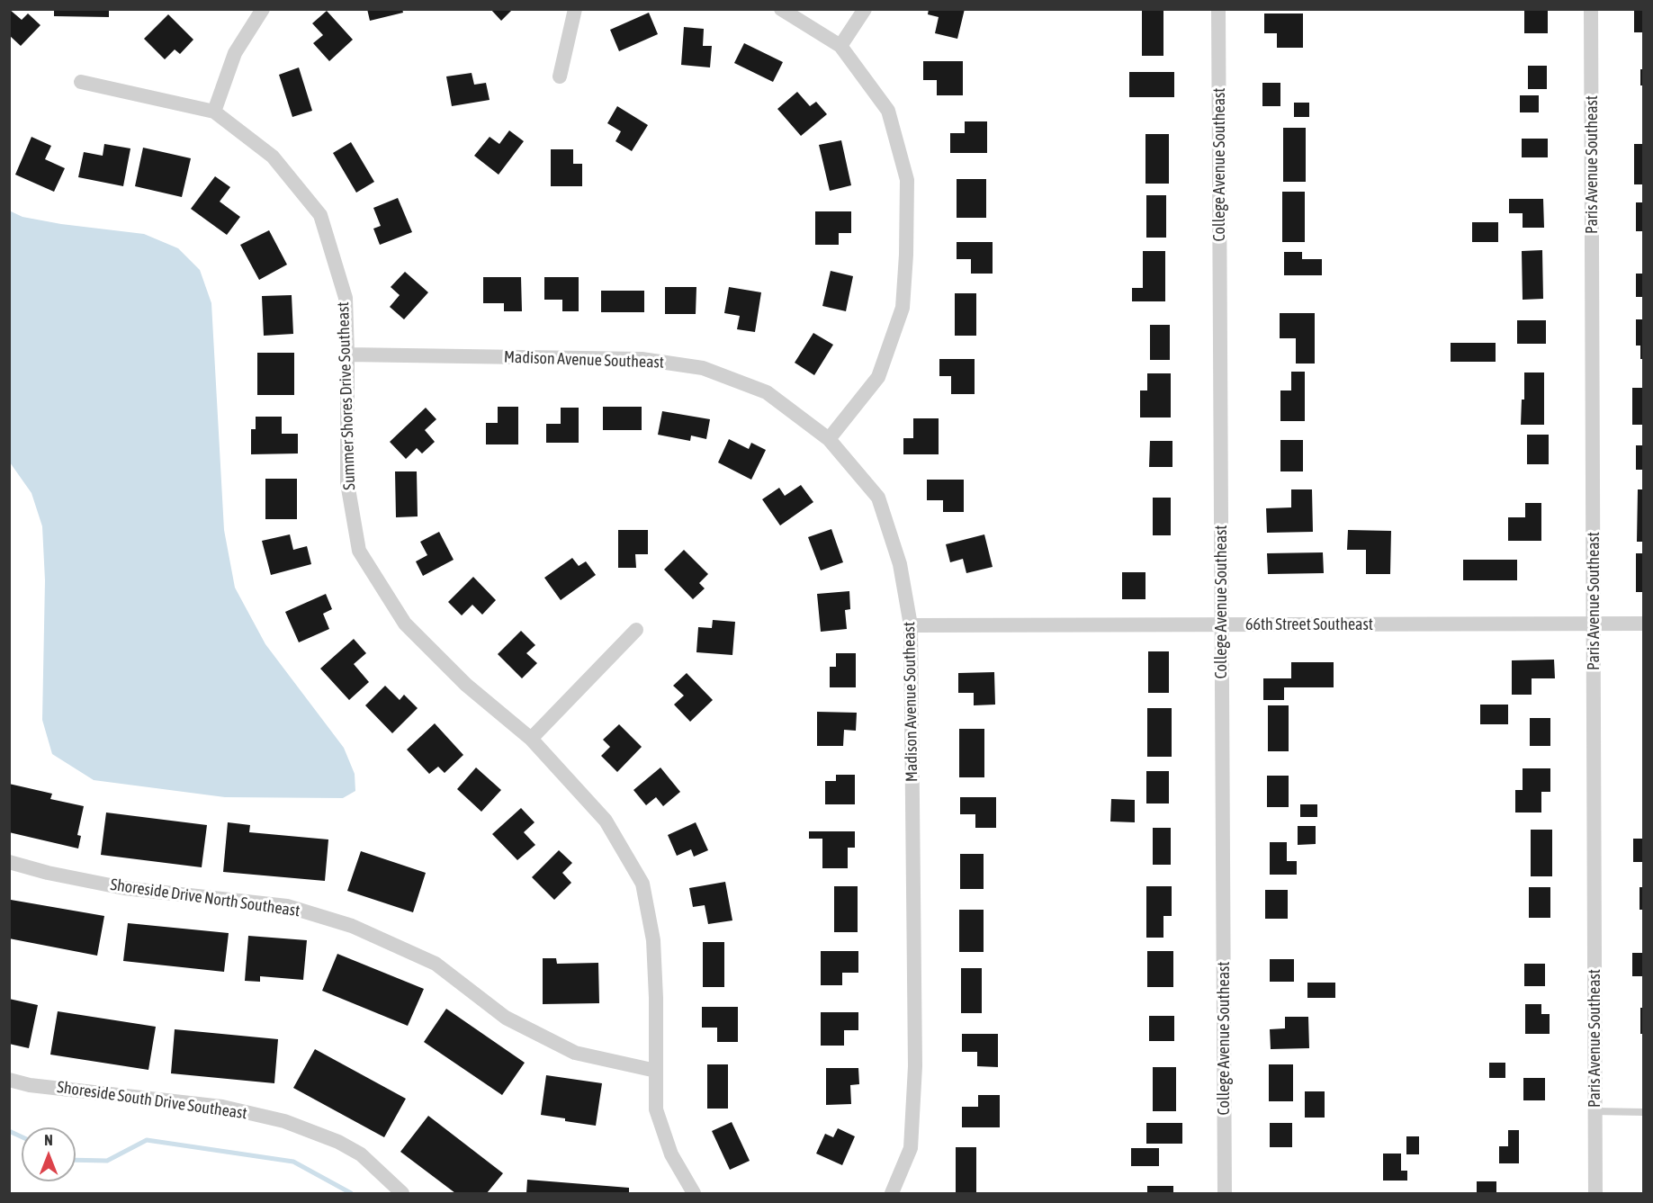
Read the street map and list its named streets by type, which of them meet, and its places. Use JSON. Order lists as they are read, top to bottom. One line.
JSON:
{"streets":{"street":["College Avenue Southeast","Paris Avenue Southeast","Madison Avenue Southeast","Summer Shores Drive Southeast","66th Street Southeast","Shoreside Drive North Southeast","Shoreside South Drive Southeast"]},"crossings":[["College Avenue Southeast","66th Street Southeast"],["Paris Avenue Southeast","66th Street Southeast"],["Madison Avenue Southeast","Summer Shores Drive Southeast"],["Madison Avenue Southeast","66th Street Southeast"],["Summer Shores Drive Southeast","Shoreside Drive North Southeast"]],"north":"top"}
